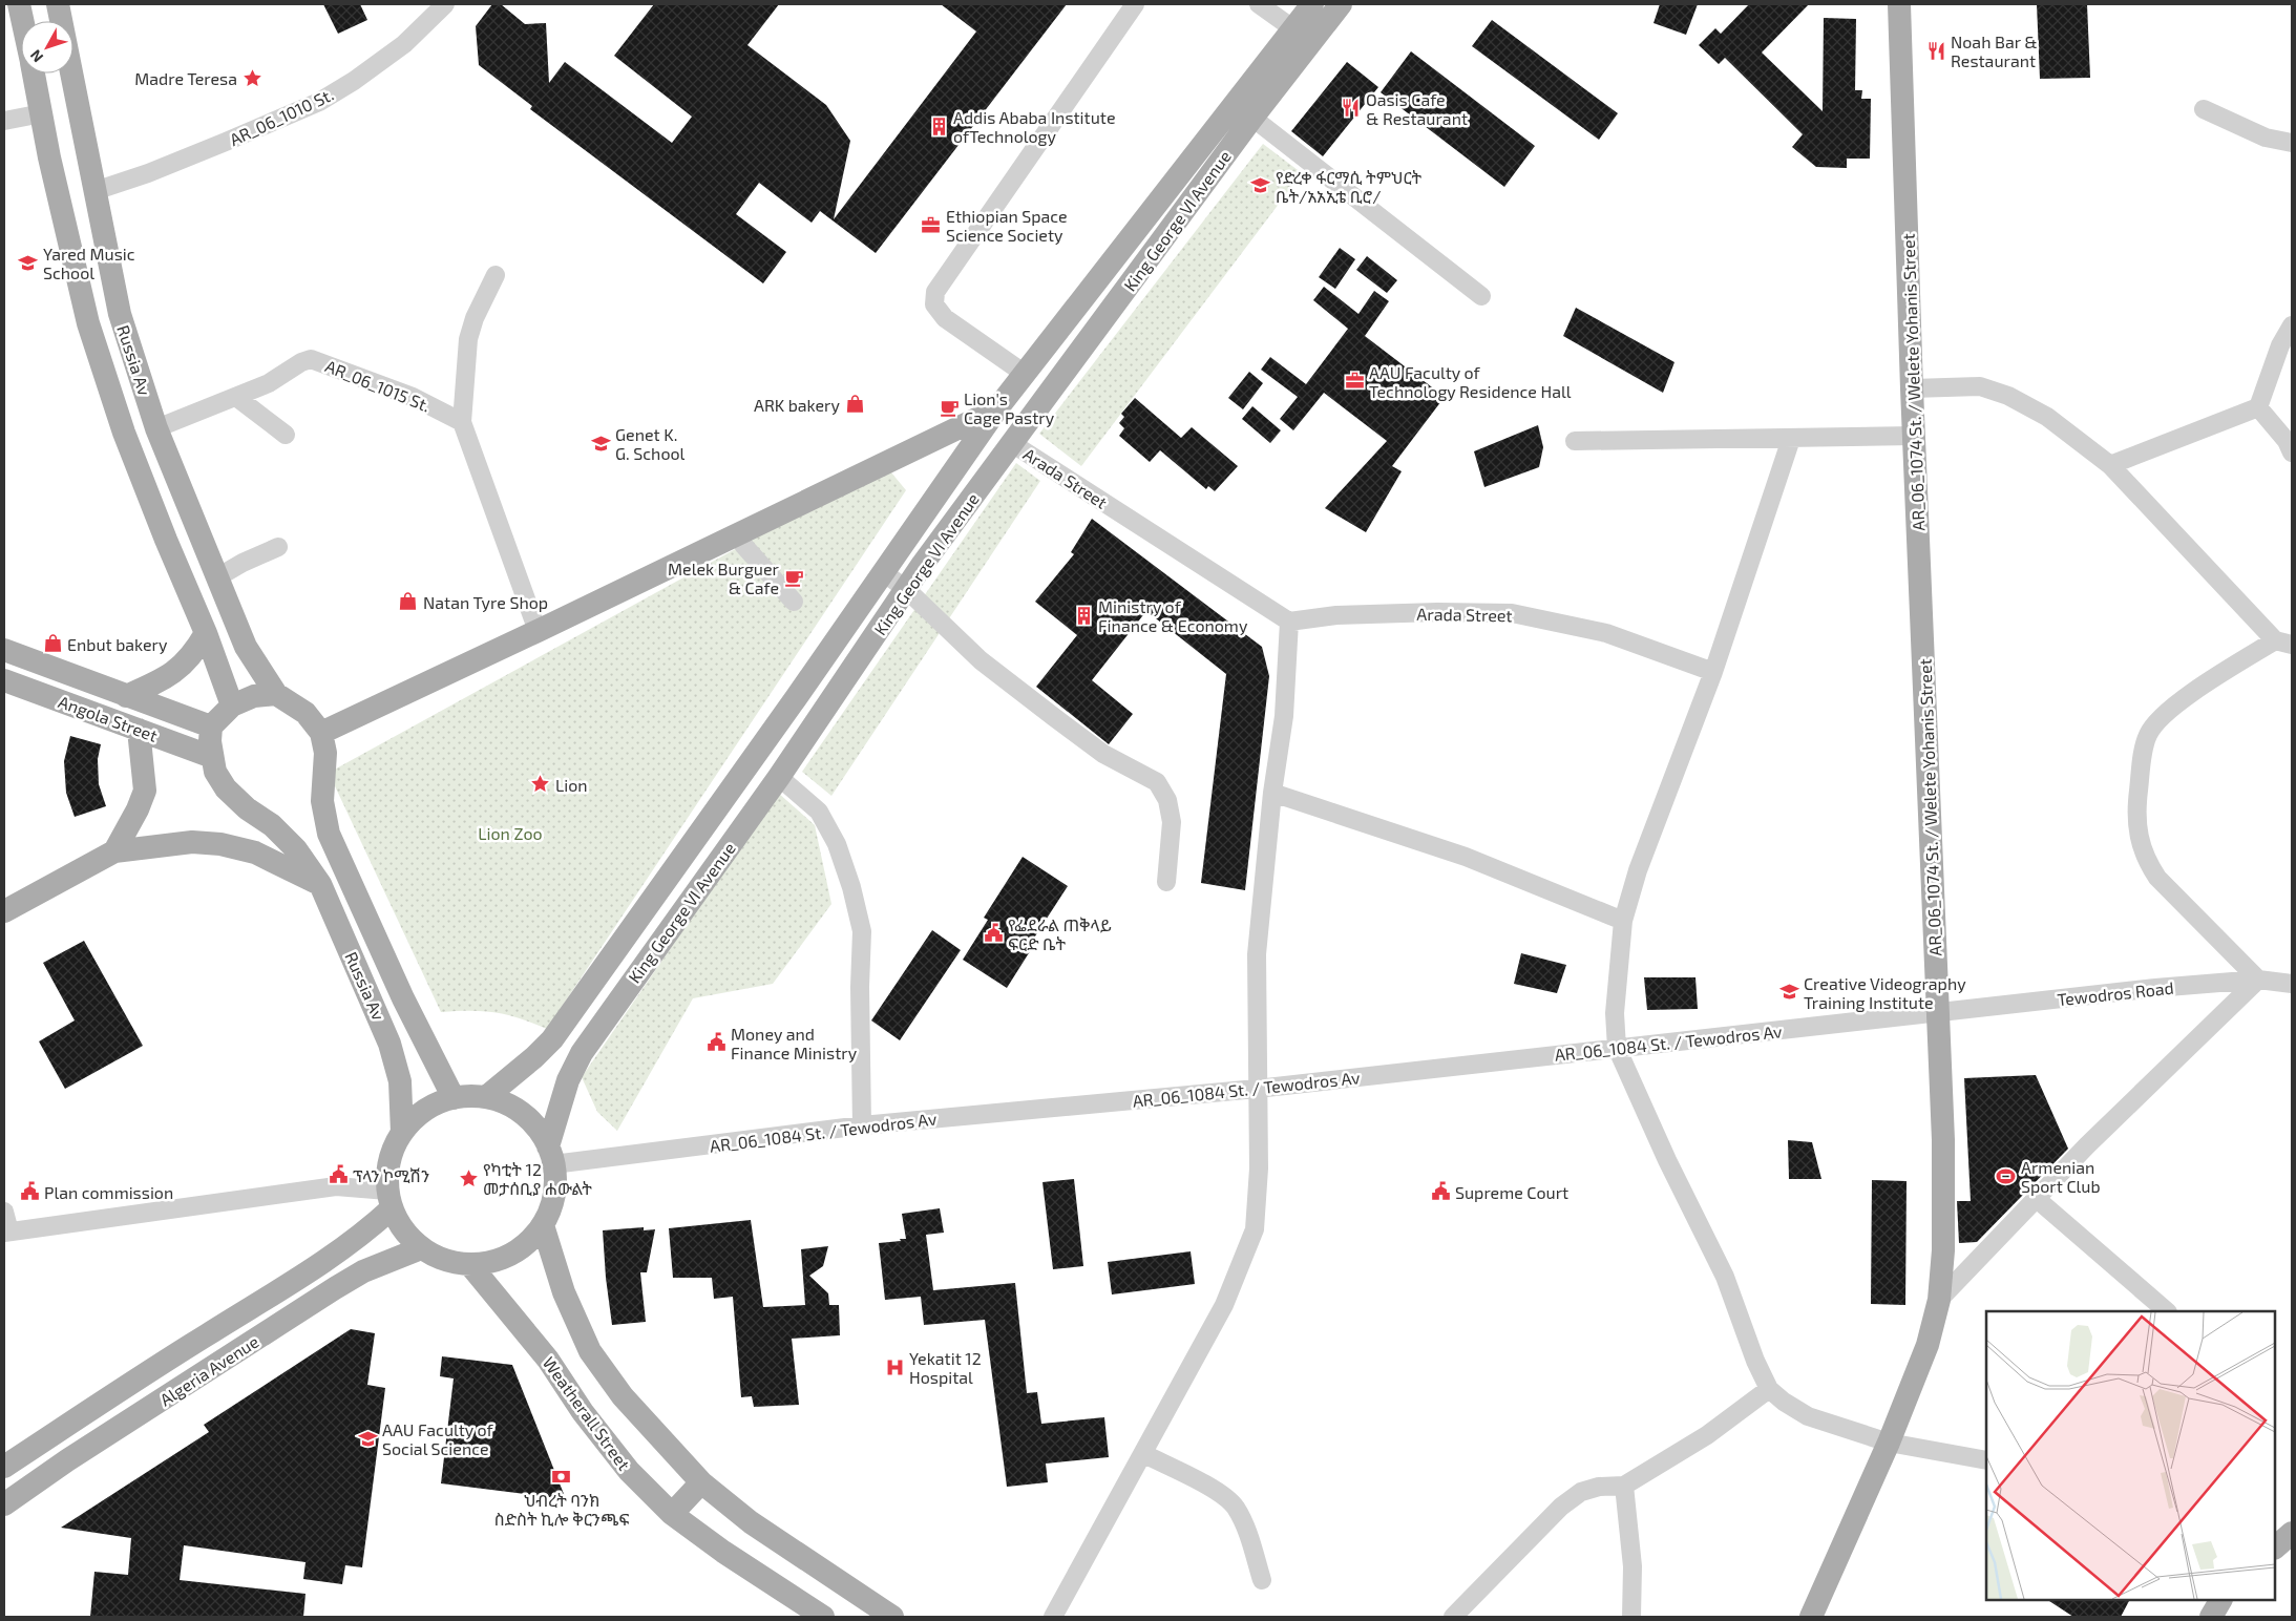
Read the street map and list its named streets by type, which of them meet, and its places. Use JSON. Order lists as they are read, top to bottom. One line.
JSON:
{"streets":{"main road":["King George VI Avenue","Russia Av","AR_06_1074 St. / Welete Yohanis Street","Angola Street","Algeria Avenue","Weatherall Street"],"street":["AR_06_1010 St.","AR_06_1015 St.","Arada Street","Tewodros Road","AR_06_1084 St. / Tewodros Av"]},"crossings":[["AR_06_1010 St.","Russia Av"],["King George VI Avenue","Russia Av"],["King George VI Avenue","Arada Street"],["King George VI Avenue","AR_06_1084 St. / Tewodros Av"],["King George VI Avenue","Algeria Avenue"],["King George VI Avenue","Weatherall Street"],["Russia Av","AR_06_1015 St."],["Russia Av","Angola Street"],["Russia Av","AR_06_1084 St. / Tewodros Av"],["Russia Av","Algeria Avenue"],["Russia Av","Weatherall Street"],["AR_06_1074 St. / Welete Yohanis Street","Tewodros Road"],["AR_06_1074 St. / Welete Yohanis Street","AR_06_1084 St. / Tewodros Av"],["Tewodros Road","AR_06_1084 St. / Tewodros Av"],["AR_06_1084 St. / Tewodros Av","Algeria Avenue"],["AR_06_1084 St. / Tewodros Av","Weatherall Street"],["Algeria Avenue","Weatherall Street"]],"parks":["Lion Zoo"],"places":{"restaurant":["Noah Bar & Restaurant","Oasis Cafe & Restaurant"],"place":["Madre Teresa","Lion","የካቲት 12 መታሰቢያ ሐውልት"],"building":["Addis Ababa Institute ofTechnology","Ministry of Finance & Economy"],"school or university":["የድረቀ ፋርማሲ ትምህርት ቤት/አአኢቴ ቢሮ/","Yared Music School","Genet K. G. School","Creative Videography Training Institute","AAU Faculty of Social Science"],"office":["Ethiopian Space Science Society","AAU Faculty of Technology Residence Hall"],"shop":["ARK bakery","Natan Tyre Shop","Enbut bakery"],"cafe":["Lion's Cage Pastry","Melek Burguer & Cafe"],"public building":["የፌደራል ጠቅላይ ፍርድ ቤት","Money and Finance Ministry","ፕላን ኮሚሽን","Plan commission","Supreme Court"],"sports":["Armenian Sport Club"],"hospital":["Yekatit 12 Hospital"],"bank":["ህብረት ባንክ ስድስት ኪሎ ቅርንጫፍ"]},"north":"bottom left"}
